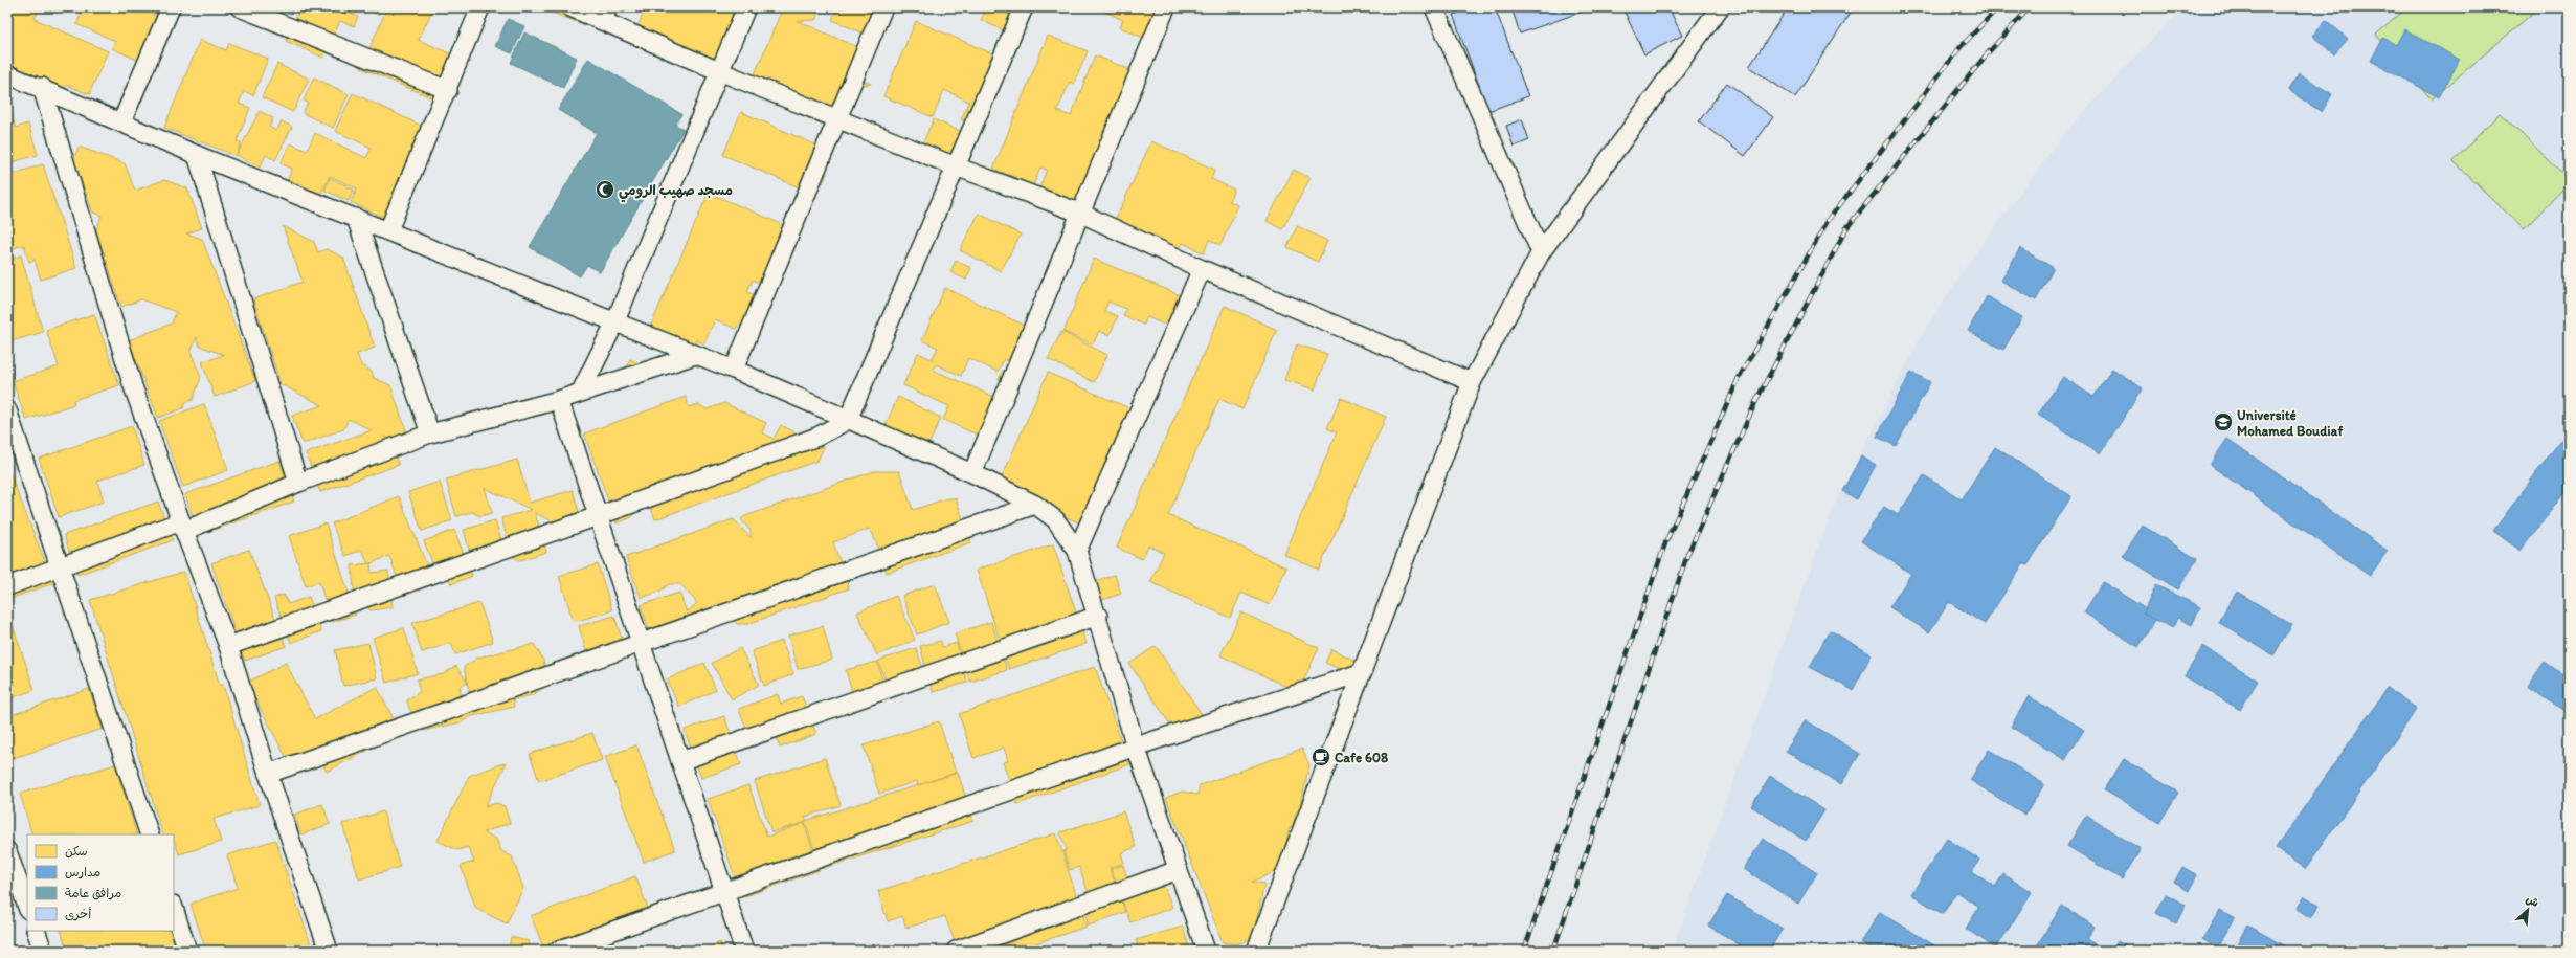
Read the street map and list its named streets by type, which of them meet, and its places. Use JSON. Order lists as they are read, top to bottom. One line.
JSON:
{"places":{"mosque":["مسجد صهيب الرومي"],"school or university":["Université Mohamed Boudiaf"],"cafe":["Cafe 608"]},"legend":["سكن","مدارس","مرافق عامة","أخرى"],"north":"top right"}
